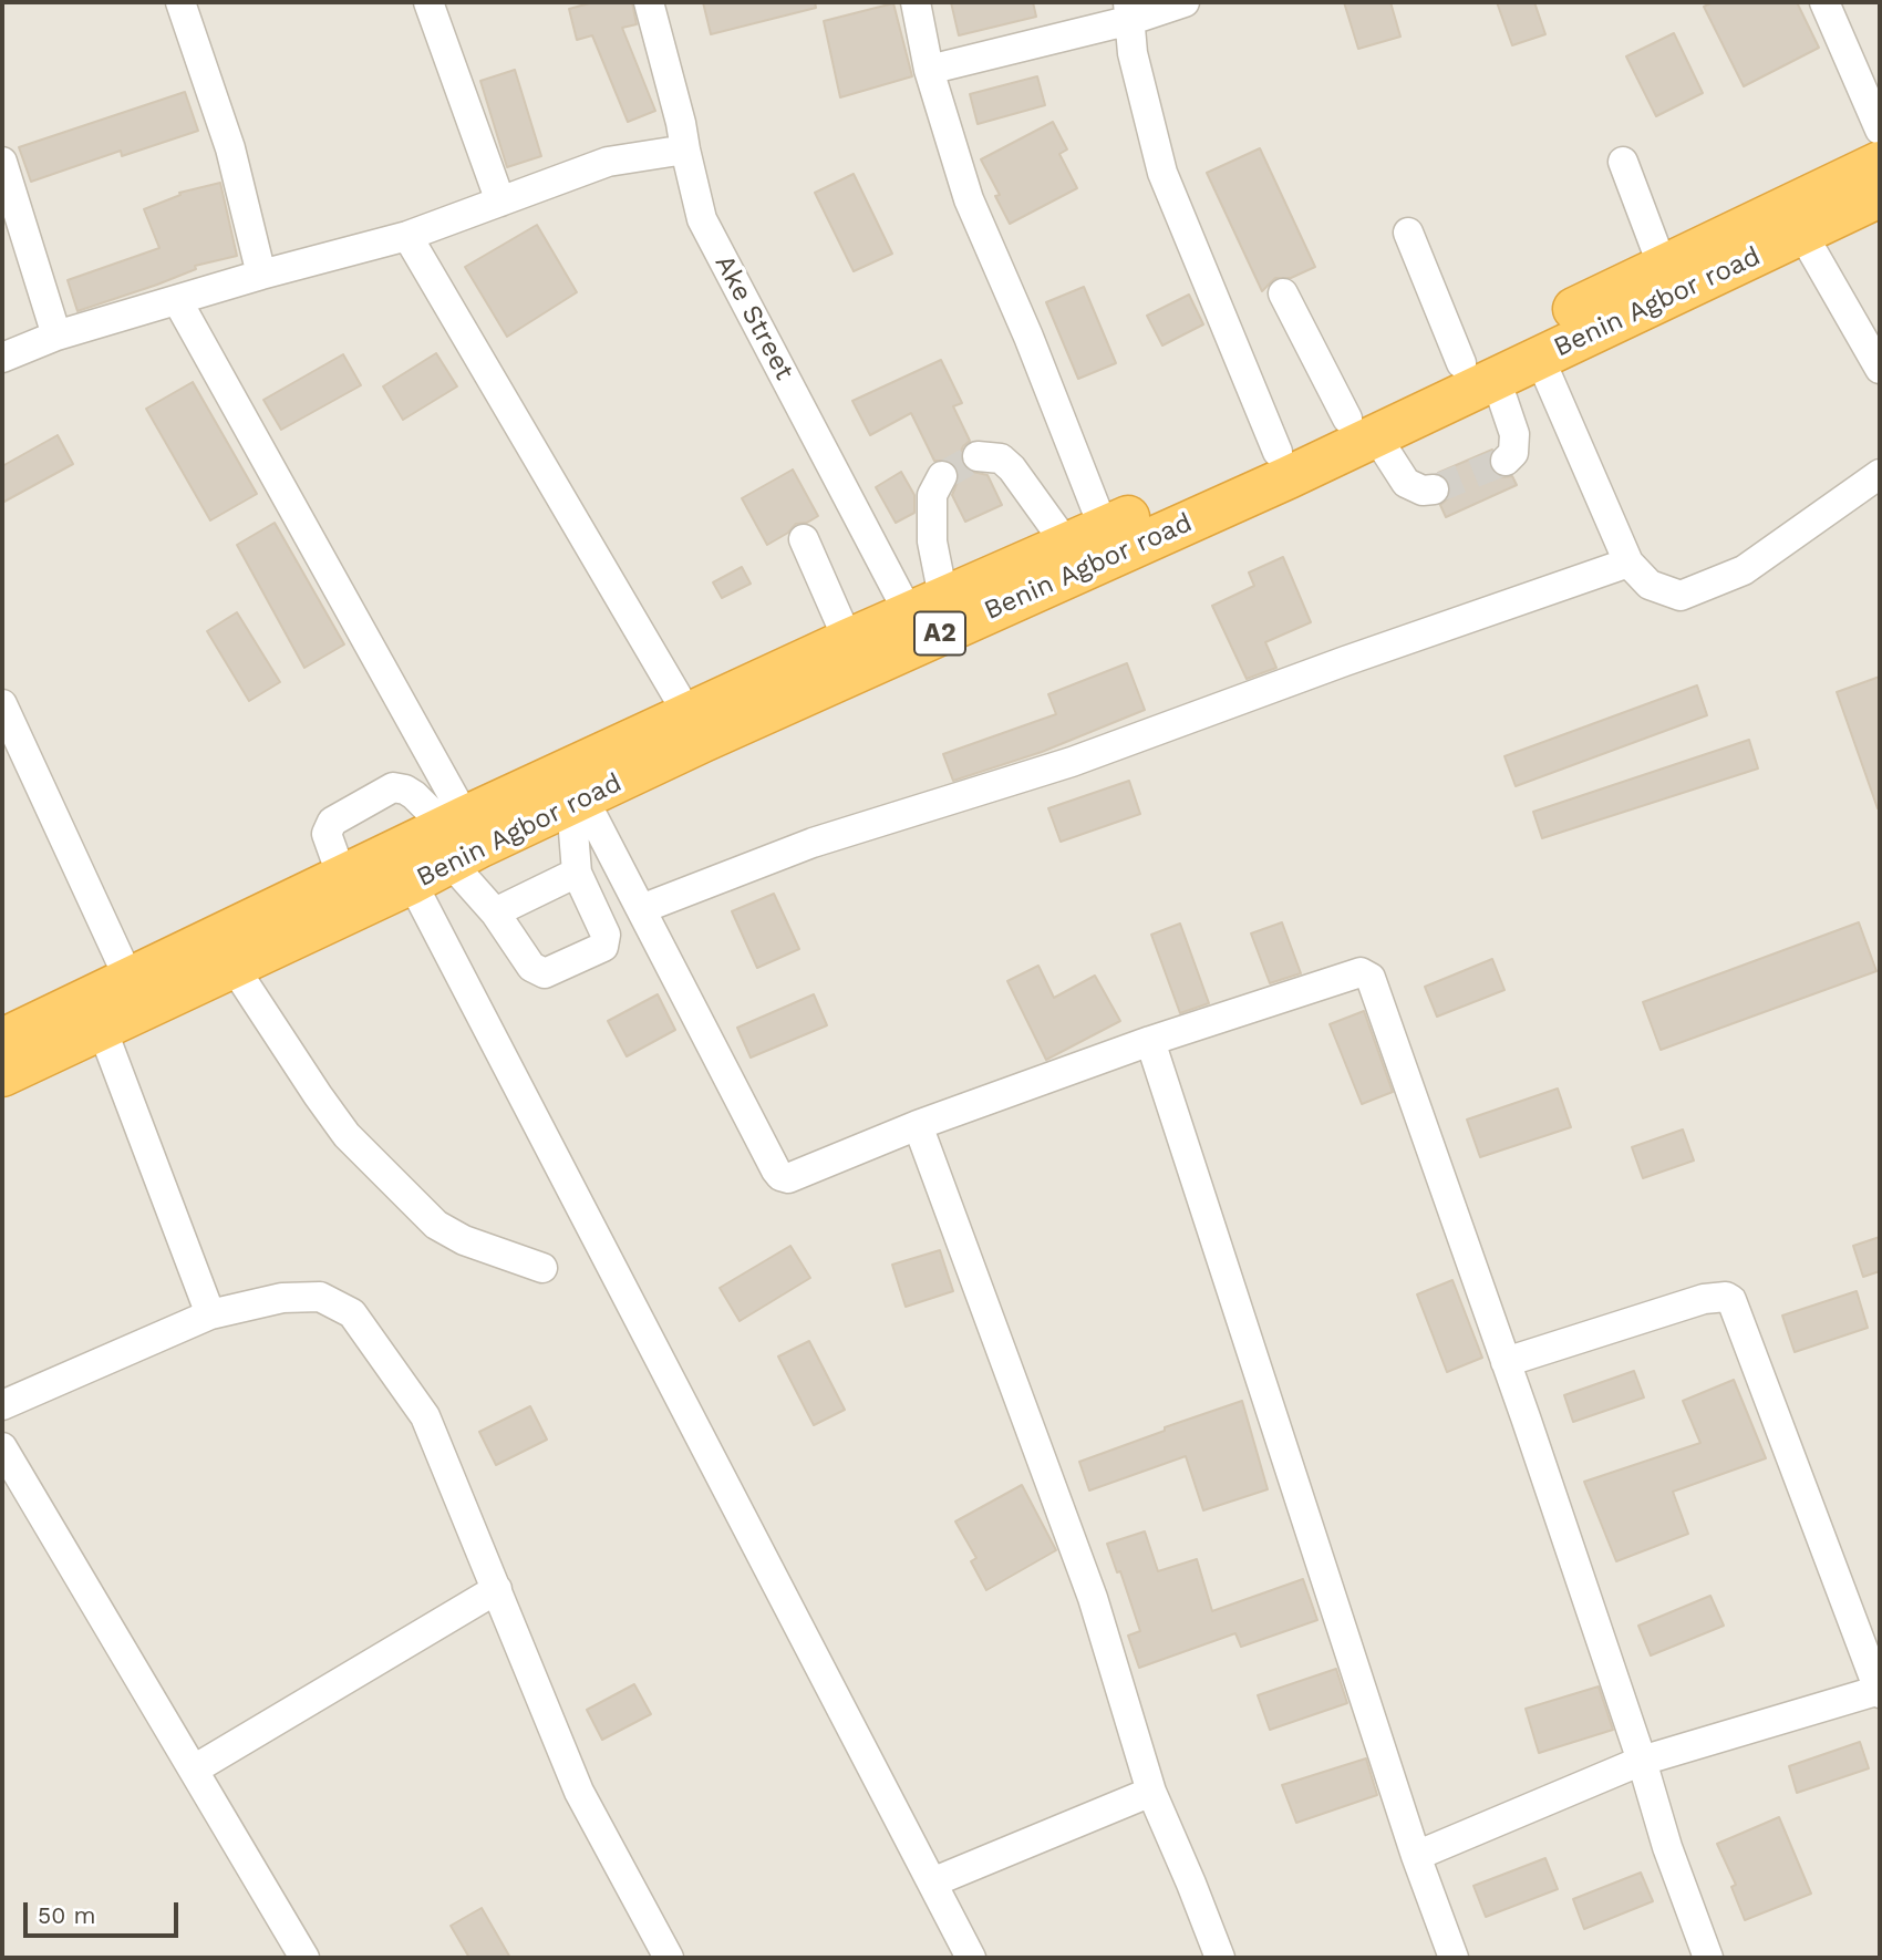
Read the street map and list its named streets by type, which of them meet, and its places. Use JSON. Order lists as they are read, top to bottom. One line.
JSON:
{"streets":{"highway":["Benin Agbor road","A2"],"street":["Ake Street"]},"crossings":[["Benin Agbor road","Ake Street"]],"scale_bar":"50 m"}
